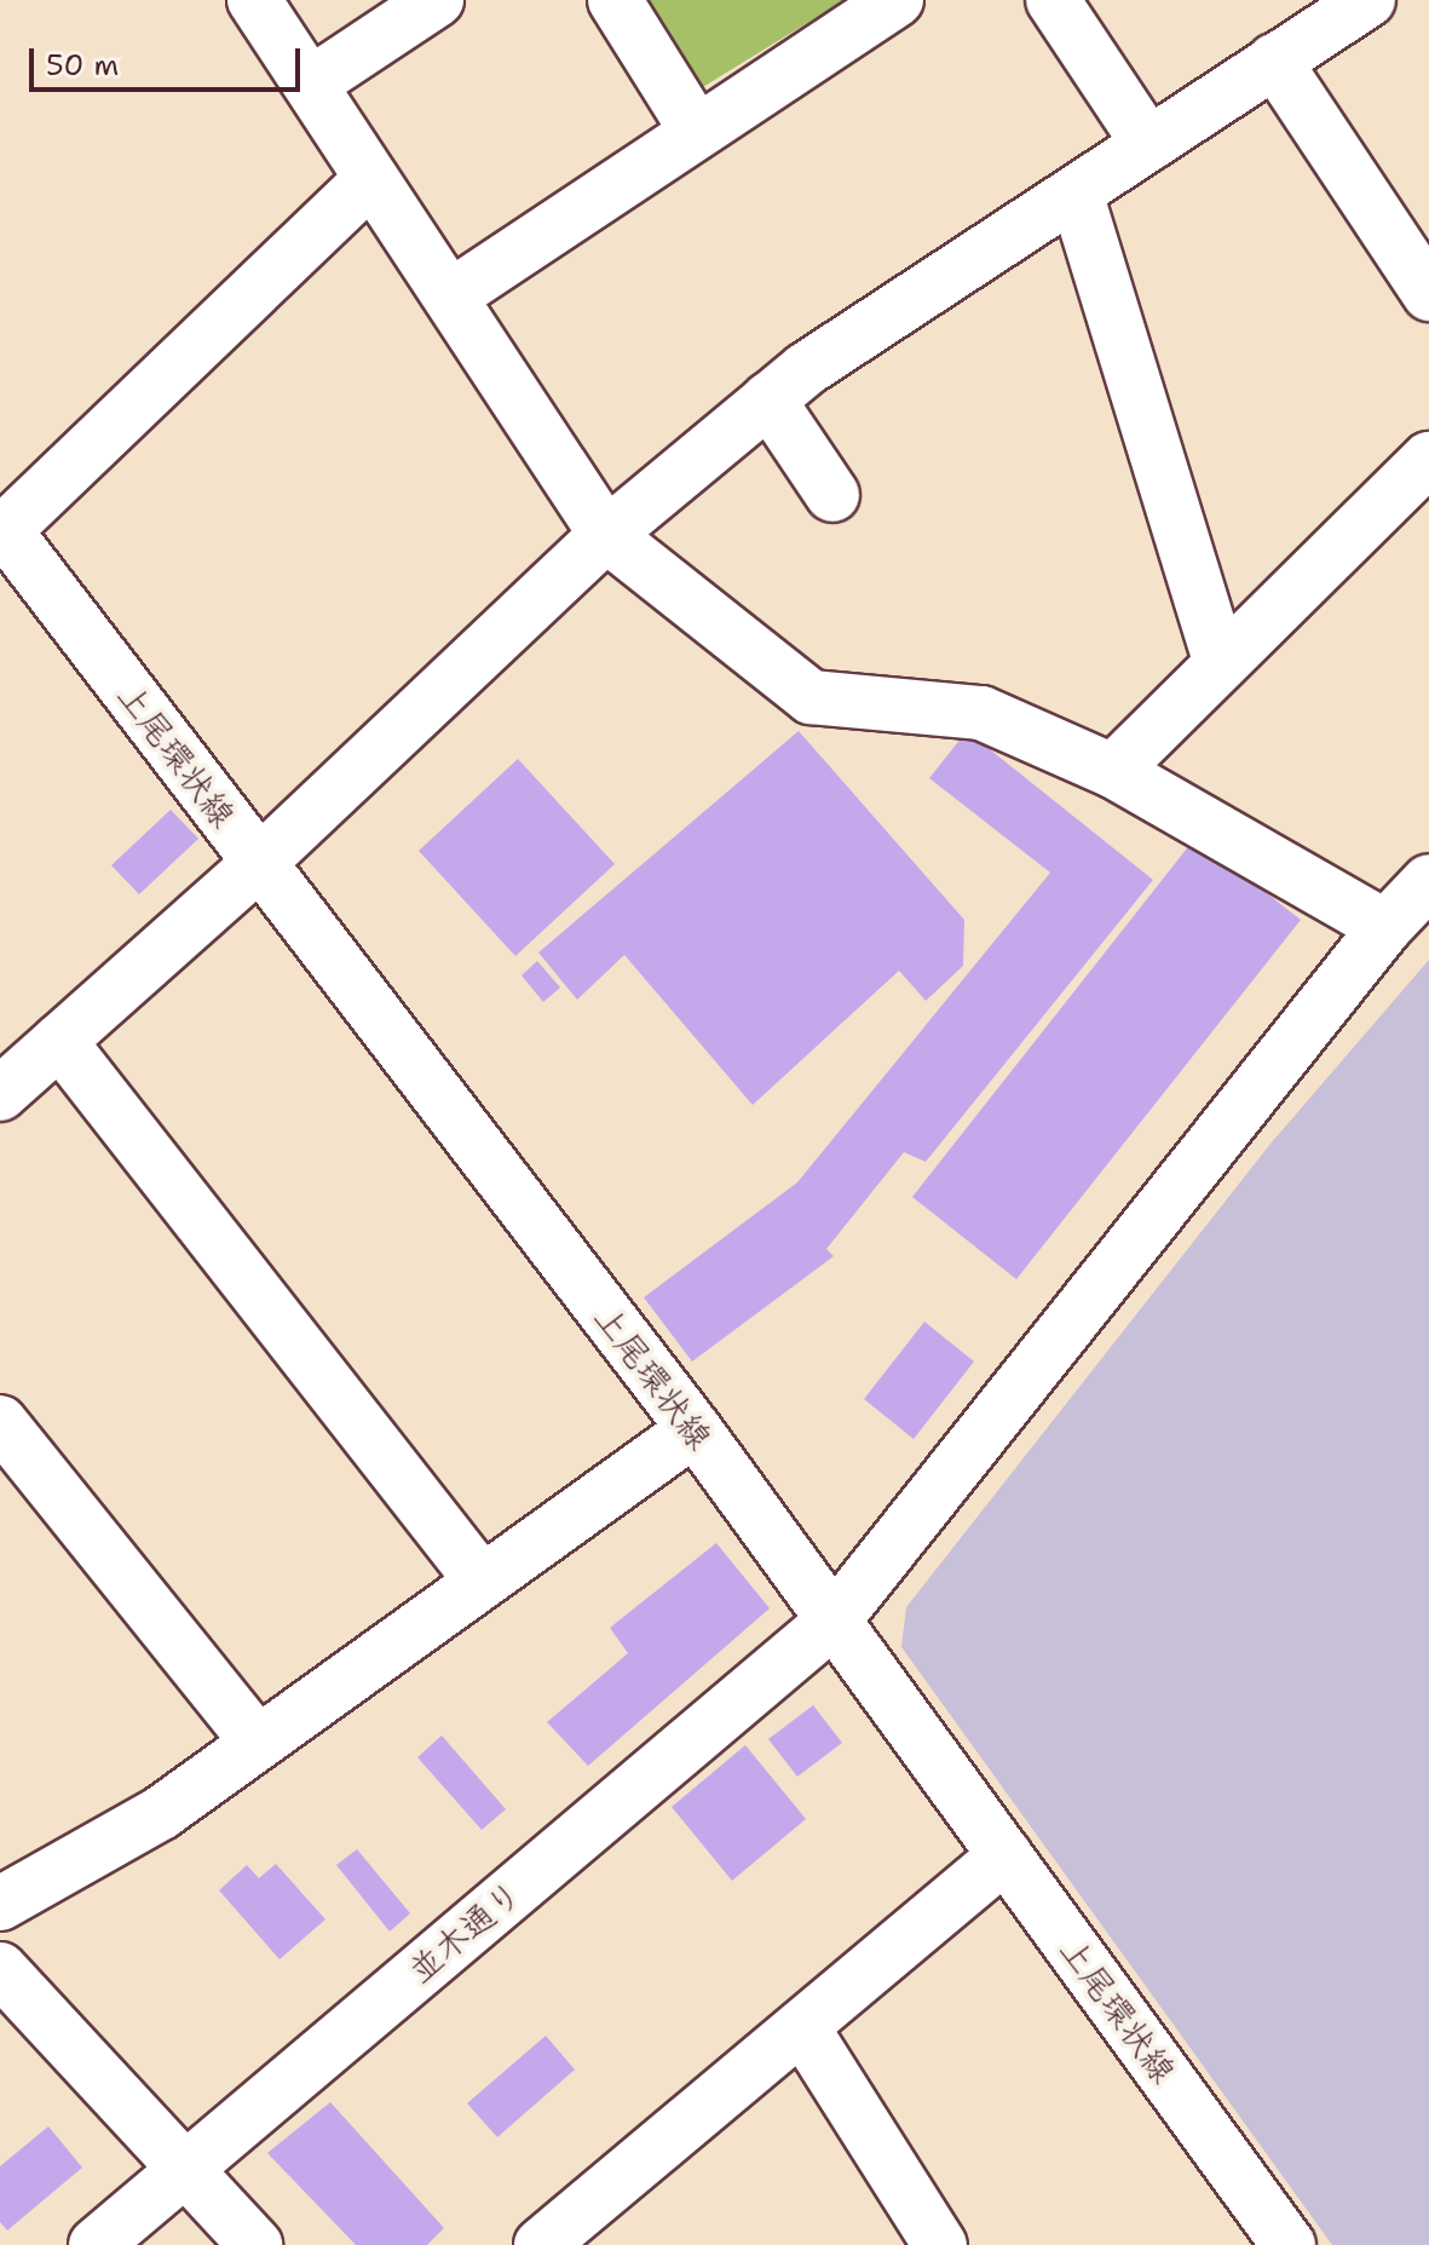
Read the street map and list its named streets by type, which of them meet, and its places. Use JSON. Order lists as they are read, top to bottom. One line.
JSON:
{"streets":{"street":["上尾環状線","並木通り"]},"crossings":[["上尾環状線","並木通り"]],"scale_bar":"50 m"}
